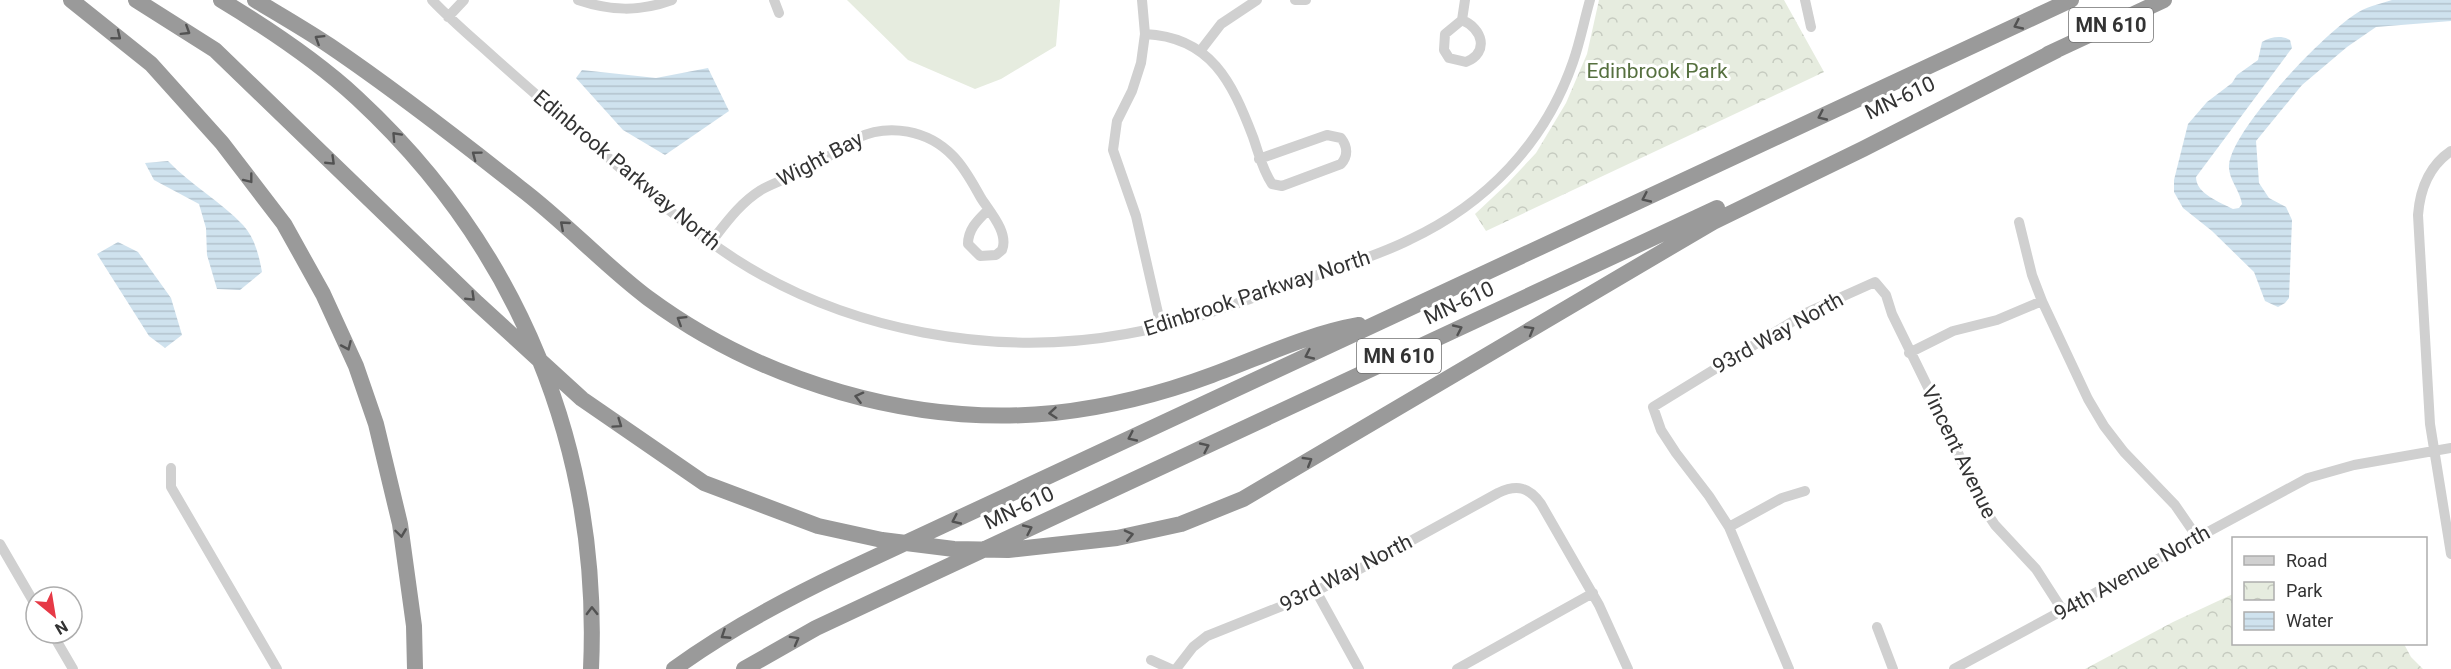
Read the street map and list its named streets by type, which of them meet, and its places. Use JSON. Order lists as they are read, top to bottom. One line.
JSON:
{"streets":{"highway":["MN 610","MN-610"],"street":["Wight Bay","Edinbrook Parkway North","93rd Way North","Vincent Avenue","94th Avenue North"]},"crossings":[["Wight Bay","Edinbrook Parkway North"],["93rd Way North","Vincent Avenue"],["Vincent Avenue","94th Avenue North"]],"parks":["Edinbrook Park"],"legend":["Road","Park","Water"],"north":"bottom right"}
